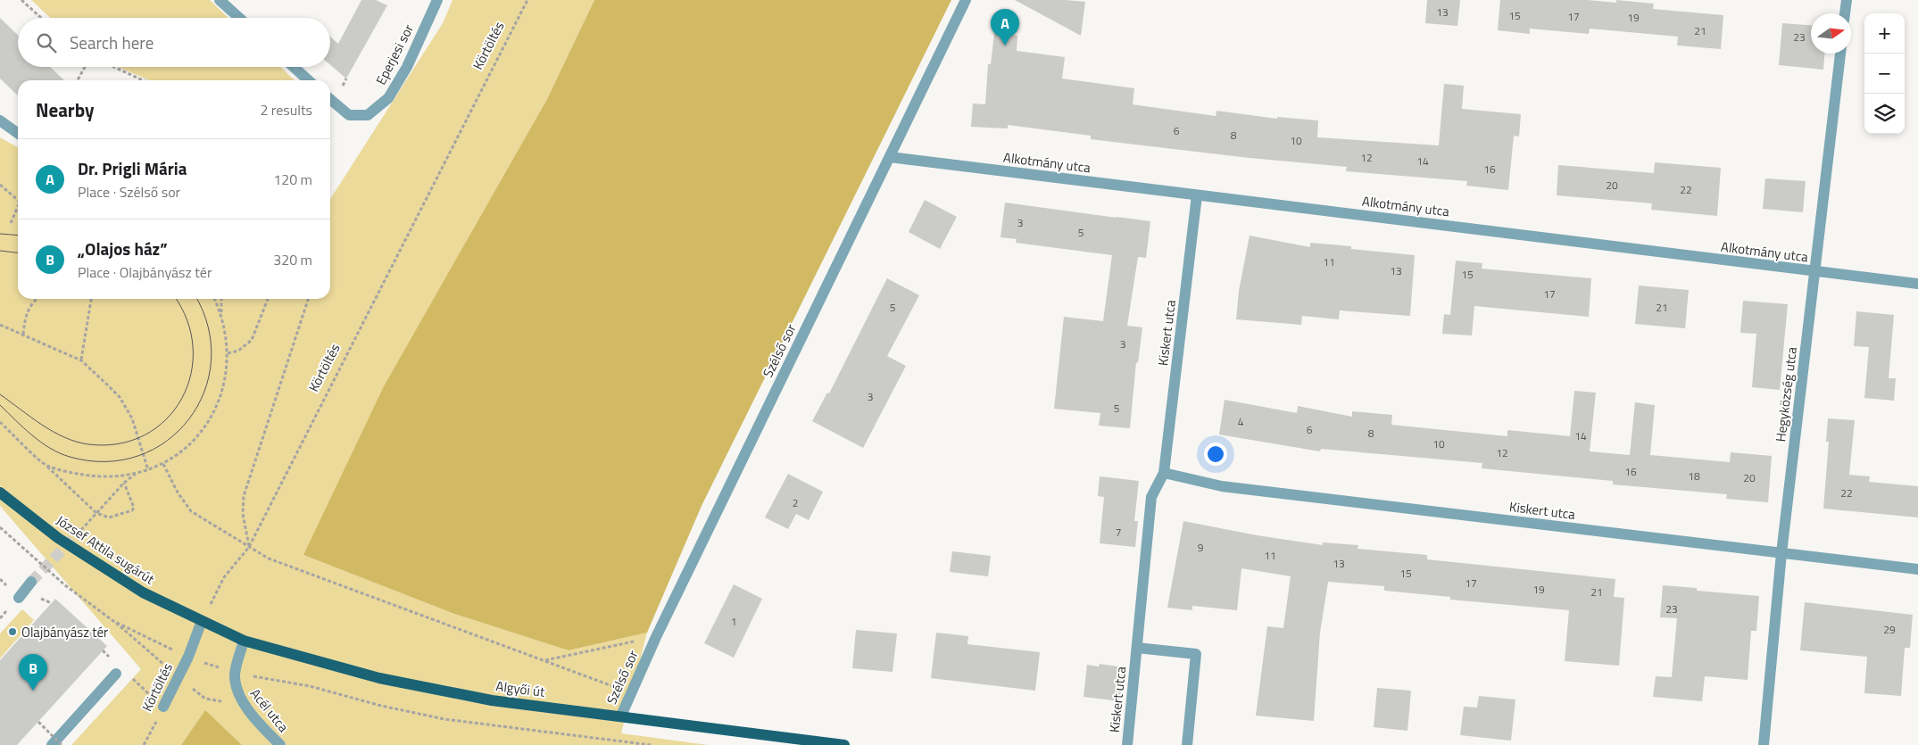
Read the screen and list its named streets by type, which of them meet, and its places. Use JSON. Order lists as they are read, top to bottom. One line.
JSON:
{"streets":{"main road":["József Attila sugárút","Algyői út"],"street":["Körtöltés","Eperjesi sor","Alkotmány utca","Kiskert utca","Szélső sor","Hegyközség utca","Acél utca"]},"crossings":[["Körtöltés","József Attila sugárút"],["Körtöltés","Algyői út"],["Alkotmány utca","Kiskert utca"],["Alkotmány utca","Szélső sor"],["Alkotmány utca","Hegyközség utca"],["Kiskert utca","Hegyközség utca"],["Szélső sor","Algyői út"],["József Attila sugárút","Algyői út"],["Algyői út","Acél utca"]],"places":["Olajbányász tér"],"house_numbers":["13","15","17","19","21","23","6","8","10","12","14","16","20","22","3","5","11","13","15","17","5","21","3","3","5","4","6","8","14","10","12","16","18","20","22","2","7","9","11","13","15","17","19","21","23","1","29"],"north":"right","page":{"pins":["A","B"],"map_buttons":["+","−"],"search":"Search here","heading":["Nearby","2 results"],"list":[{"mark":"A","name":"Dr. Prigli Mária","note":"Place · Szélső sor","value":"120 m"},{"mark":"B","name":"„Olajos ház”","note":"Place · Olajbányász tér","value":"320 m"}]}}
